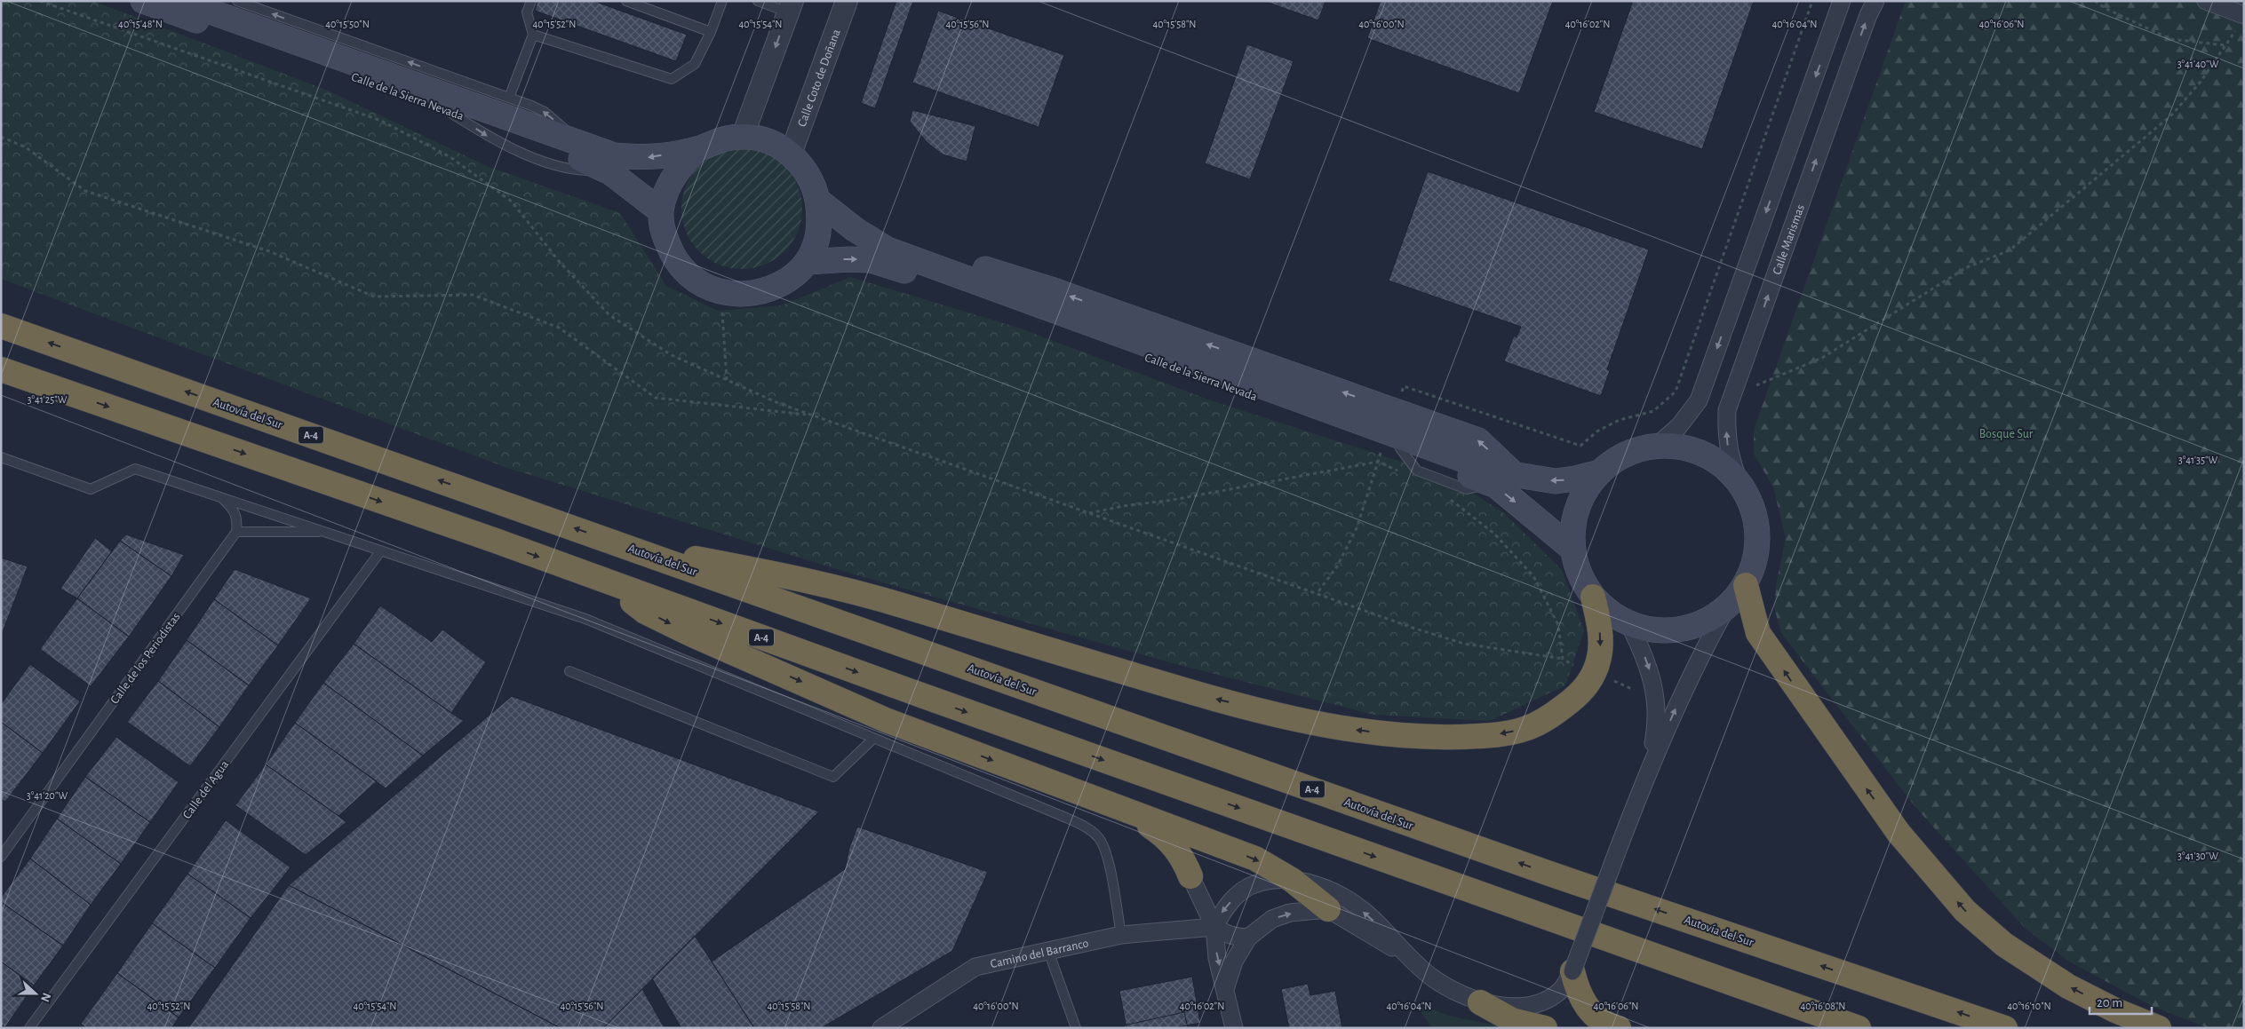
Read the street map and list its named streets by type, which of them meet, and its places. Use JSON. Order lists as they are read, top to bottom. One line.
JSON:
{"streets":{"highway":["Autovía del Sur","A-4"],"main road":["Calle de la Sierra Nevada"],"street":["Calle Coto de Doñana","Calle Marismas","Camino del Barranco"],"lane":["Calle de los Periodistas","Calle del Agua"]},"crossings":[["Calle Coto de Doñana","Calle de la Sierra Nevada"]],"parks":["Bosque Sur"],"scale_bar":"20 m","north":"right","coordinates":["40°15'48\"N","40°15'50\"N","40°15'52\"N","40°15'54\"N","40°15'56\"N","40°15'58\"N","40°16'00\"N","40°16'02\"N","40°16'04\"N","40°16'06\"N","3°41'40\"W","3°41'25\"W","3°41'35\"W","3°41'20\"W","3°41'30\"W","40°16'08\"N","40°16'10\"N"]}
